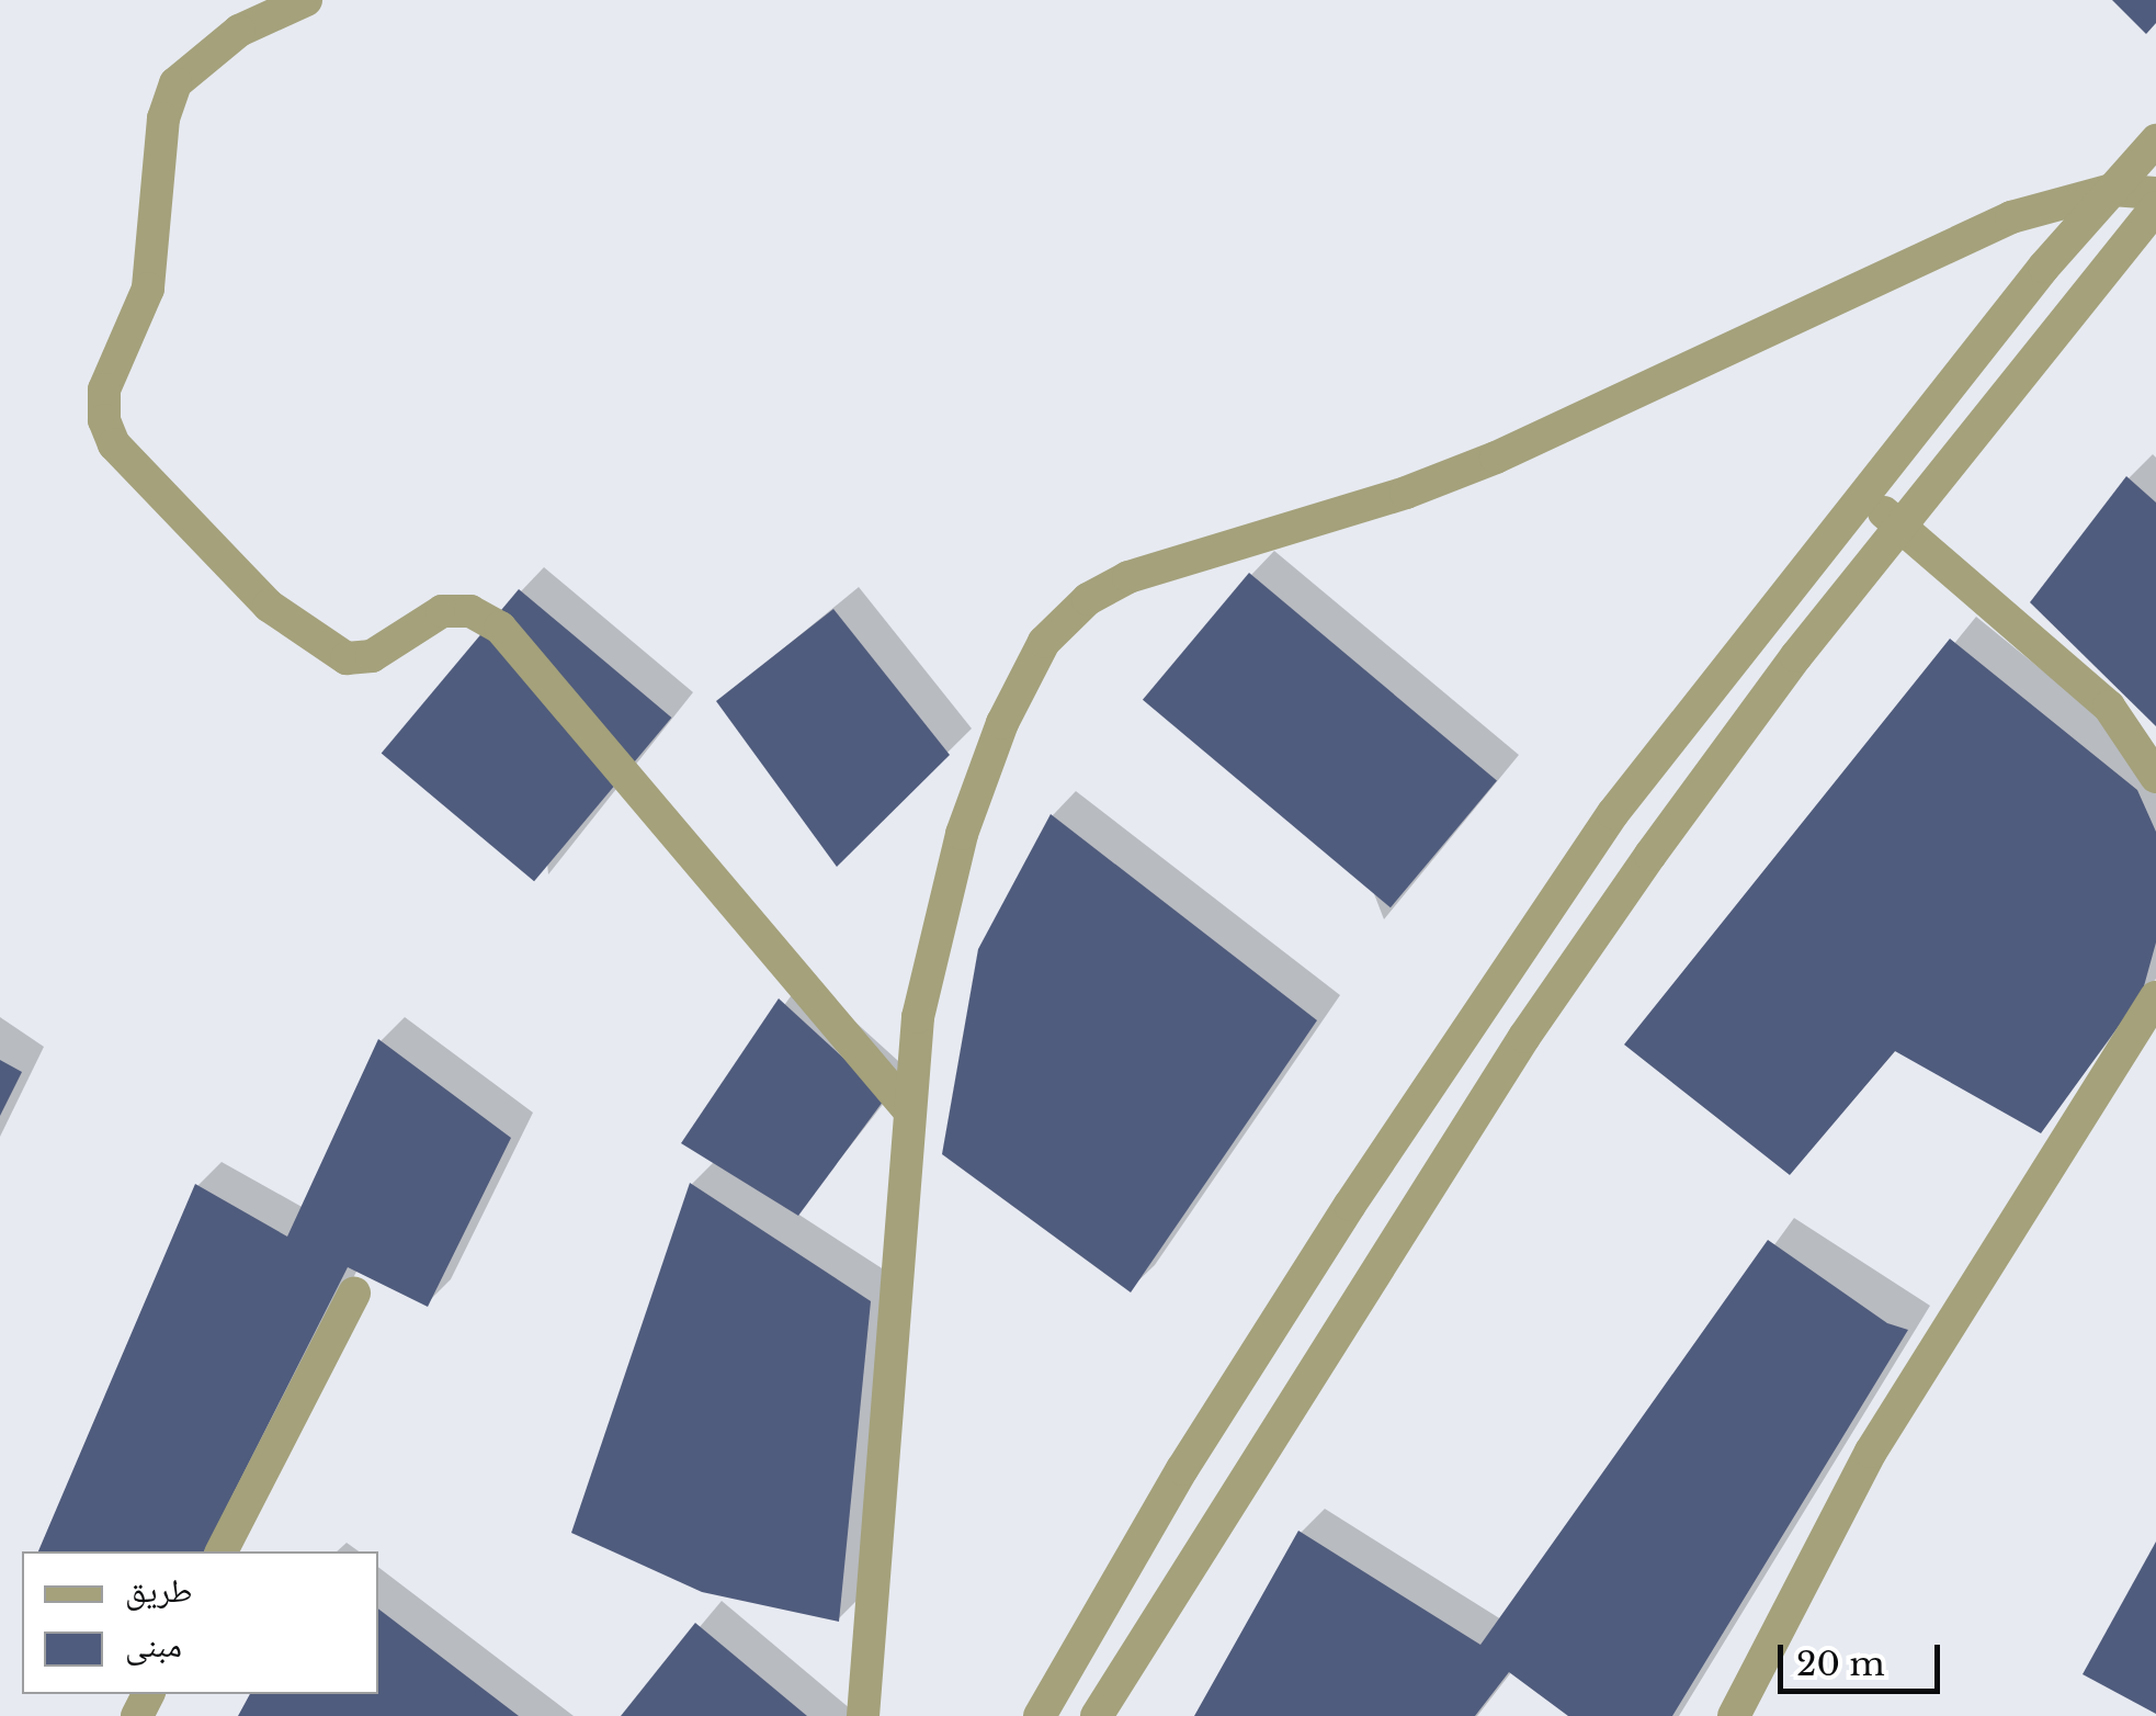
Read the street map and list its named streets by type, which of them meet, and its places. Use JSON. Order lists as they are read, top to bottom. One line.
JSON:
{"legend":["طريق","مبنى"],"scale_bar":"20 m"}
